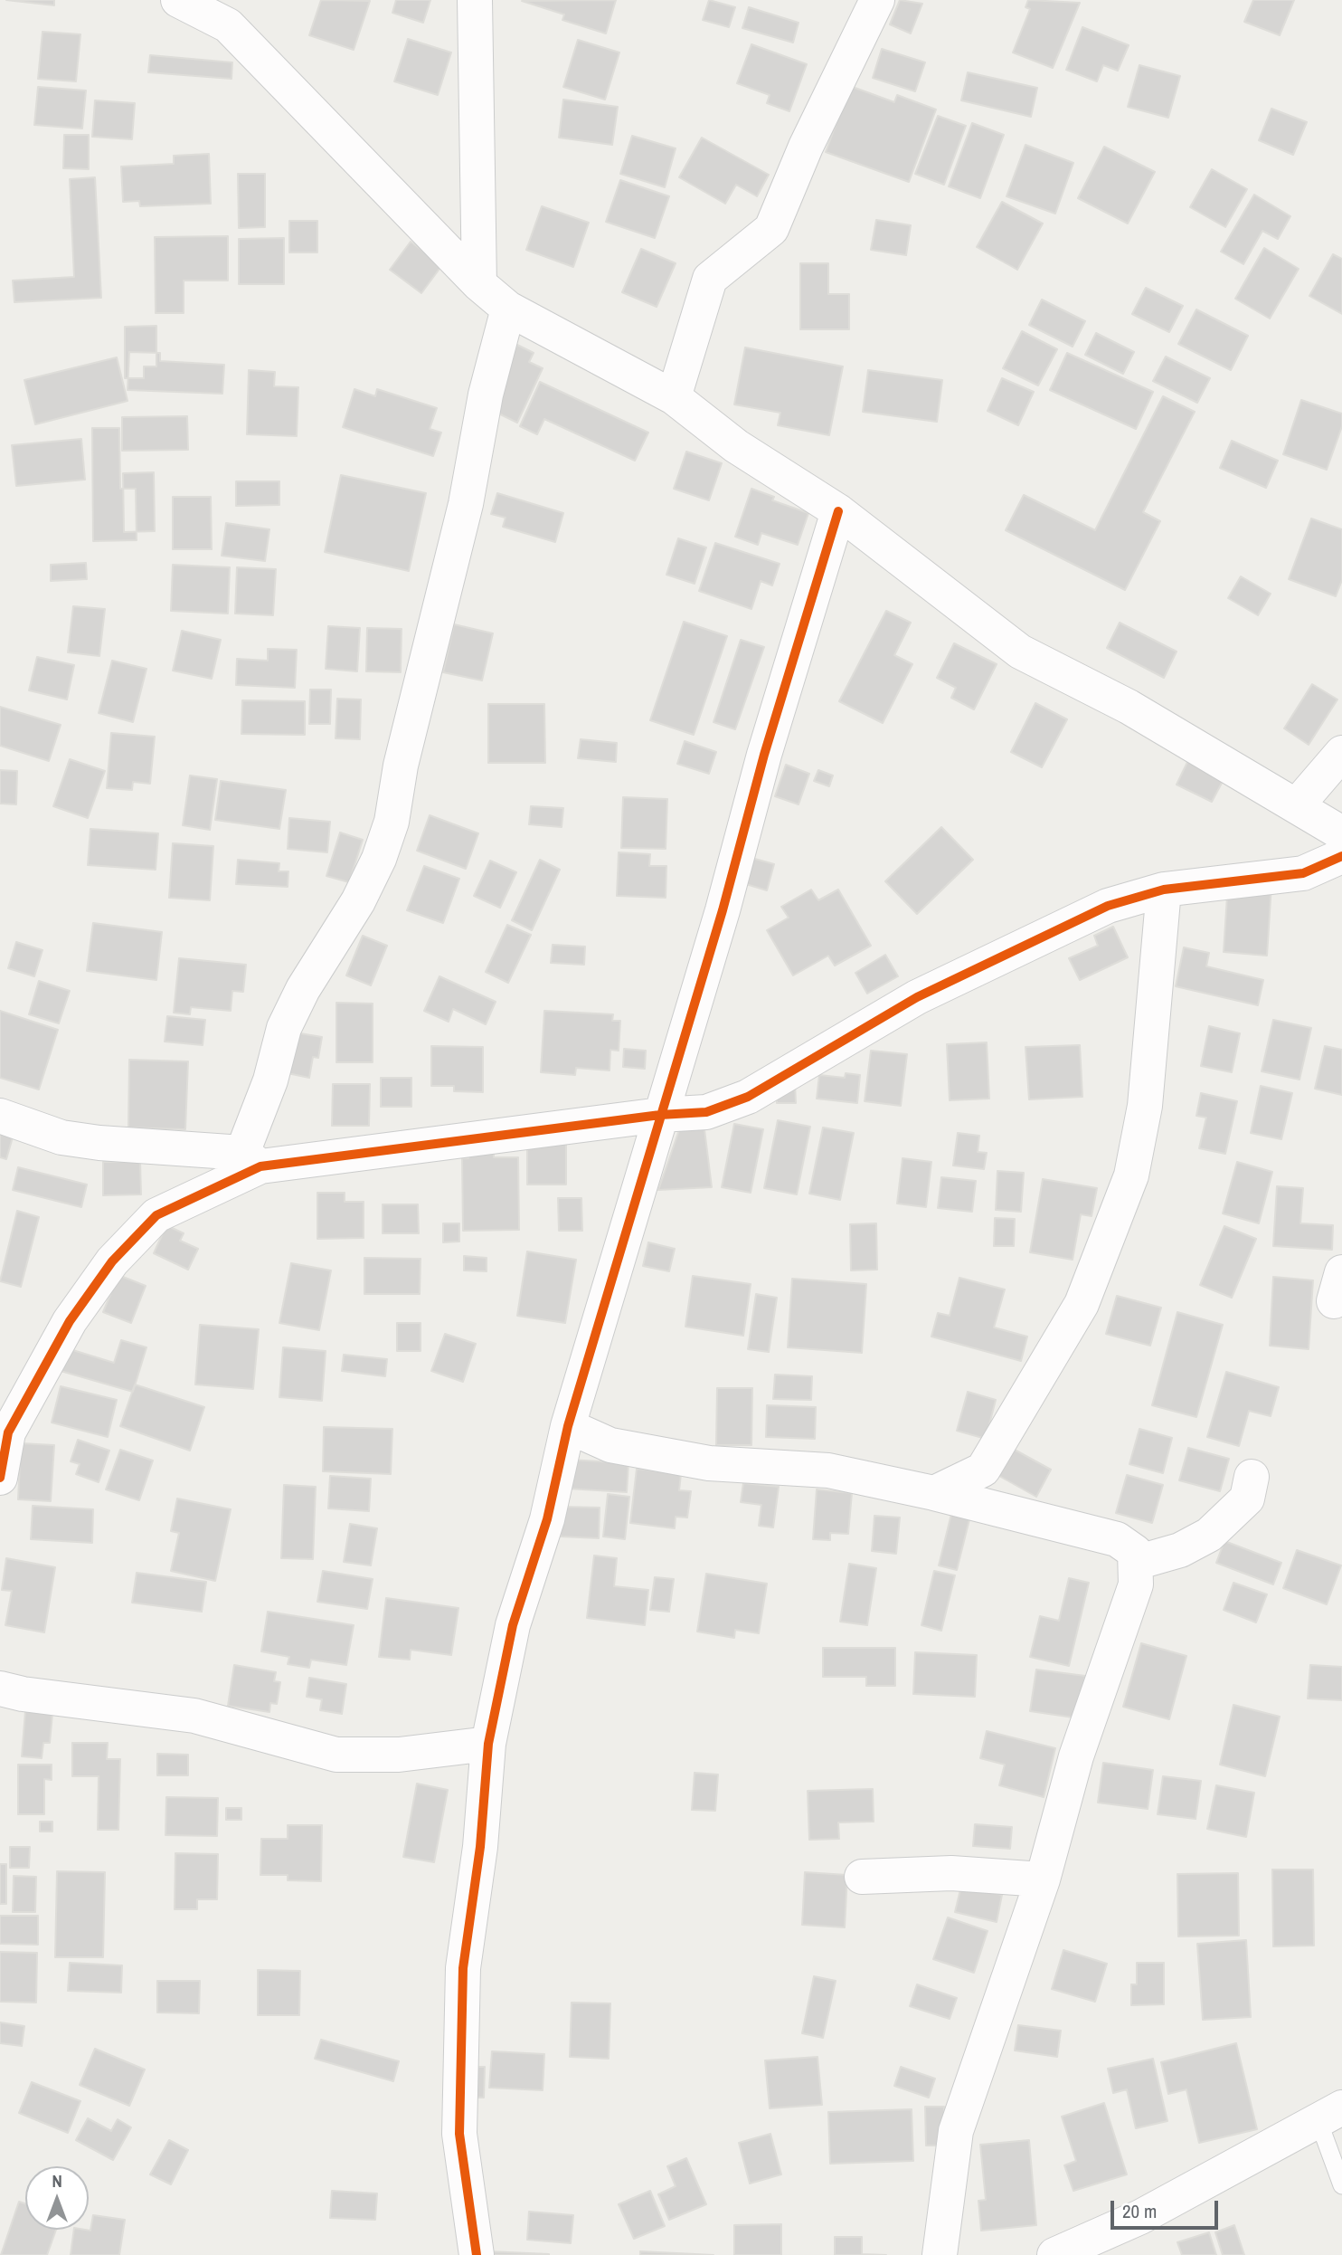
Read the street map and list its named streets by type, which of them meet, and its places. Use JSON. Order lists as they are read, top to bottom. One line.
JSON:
{"scale_bar":"20 m","north":"top"}
